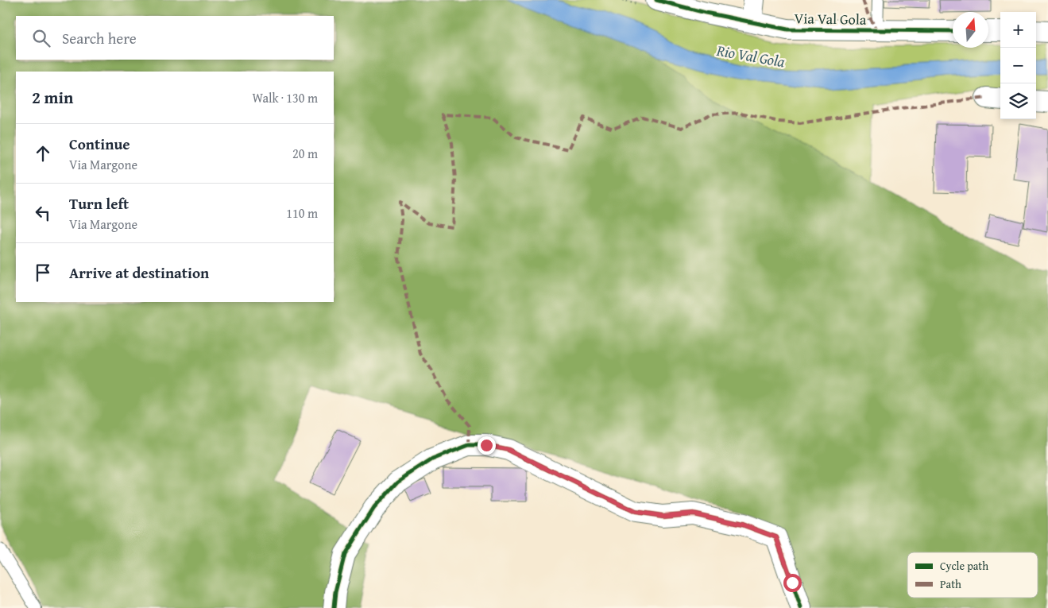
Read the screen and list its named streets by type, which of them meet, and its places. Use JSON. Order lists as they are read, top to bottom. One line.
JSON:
{"streets":{"street":["Via Val Gola"]},"water":["Rio Val Gola"],"legend":["Cycle path","Path"],"north":"top","page":{"map_buttons":["+","−"],"search":"Search here","heading":["2 min","Walk · 130 m"],"list":[["Continue","Via Margone","20 m"],["Turn left","Via Margone","110 m"],"Arrive at destination"]}}
